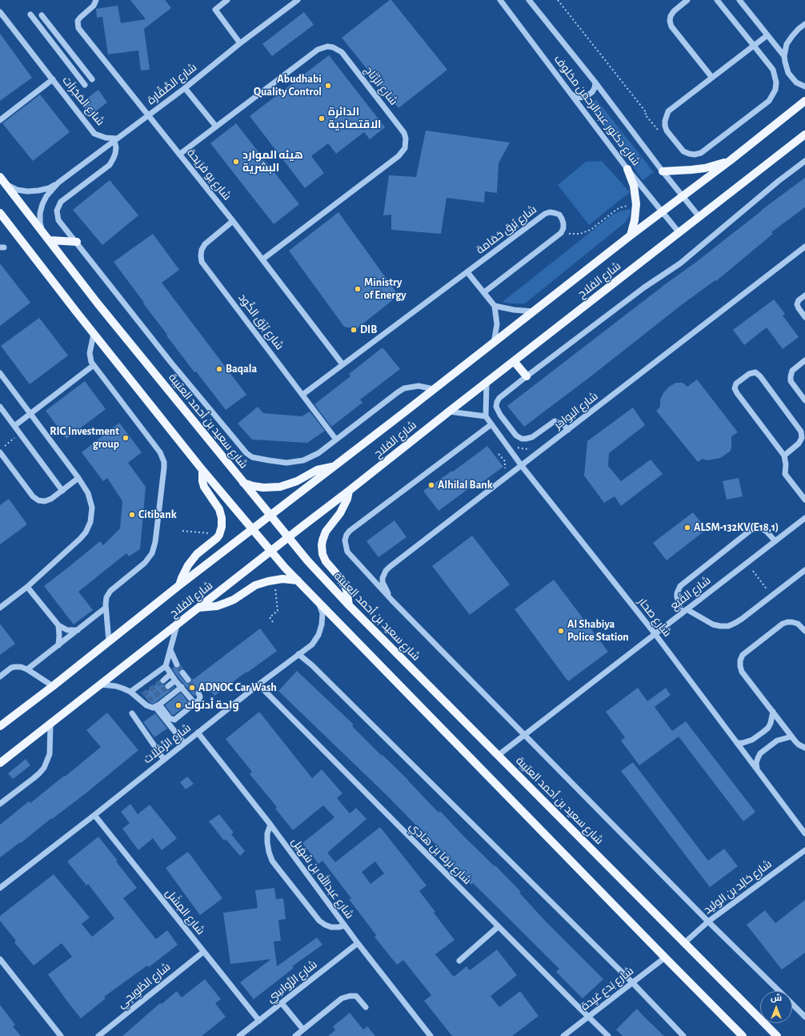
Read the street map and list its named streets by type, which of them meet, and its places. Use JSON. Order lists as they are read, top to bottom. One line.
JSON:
{"streets":{"main road":["شارع الفلاح","شارع سعيد بن أحمد العتيبة"],"street":["شارع الصَّقّارة","شارع الرِّتَاج","شارع المَجَرَاَت","شارع دكتور عبدالرحمن مخلوف","شارع يو فرَيحة","شارع بُرق حَمَامة","شارع بُرْق الكُود","شارع البواخر","شارع القُبع","شارع صحار","شارع الرَّمْلاَت","شارع بَرقا بن هادِي","شارع عبدالله بن سُهَيل","شارع خالِد بن الوليد","شارع المِشَل","شارع الرَّواسِي","شارع الطْوِيجِي","شارع بَدع عَيِدة"]},"crossings":[["شارع الصَّقّارة","شارع المَجَرَاَت"],["شارع الصَّقّارة","شارع يو فرَيحة"],["شارع الصَّقّارة","شارع سعيد بن أحمد العتيبة"],["شارع الرِّتَاج","شارع يو فرَيحة"],["شارع دكتور عبدالرحمن مخلوف","شارع الفلاح"],["شارع يو فرَيحة","شارع بُرق حَمَامة"],["شارع يو فرَيحة","شارع بُرْق الكُود"],["شارع بُرق حَمَامة","شارع بُرْق الكُود"],["شارع الفلاح","شارع سعيد بن أحمد العتيبة"],["شارع البواخر","شارع صحار"],["شارع سعيد بن أحمد العتيبة","شارع القُبع"],["شارع سعيد بن أحمد العتيبة","شارع خالِد بن الوليد"],["شارع القُبع","شارع صحار"],["شارع الرَّمْلاَت","شارع بَرقا بن هادِي"],["شارع الرَّمْلاَت","شارع عبدالله بن سُهَيل"],["شارع الرَّمْلاَت","شارع المِشَل"],["شارع بَرقا بن هادِي","شارع بَدع عَيِدة"],["شارع عبدالله بن سُهَيل","شارع الرَّواسِي"],["شارع المِشَل","شارع الرَّواسِي"],["شارع المِشَل","شارع الطْوِيجِي"]],"places":["Abudhabi Quality Control","الدائرة الاقتصادية","هيئه الموارد البشرية","Ministry of Energy","DIB","Baqala","RIG Investment group","Alhilal Bank","Citibank","ALSM-132KV(E18,1)","Al Shabiya Police Station","ADNOC Car Wash","واحة أدنوك"],"north":"top"}
